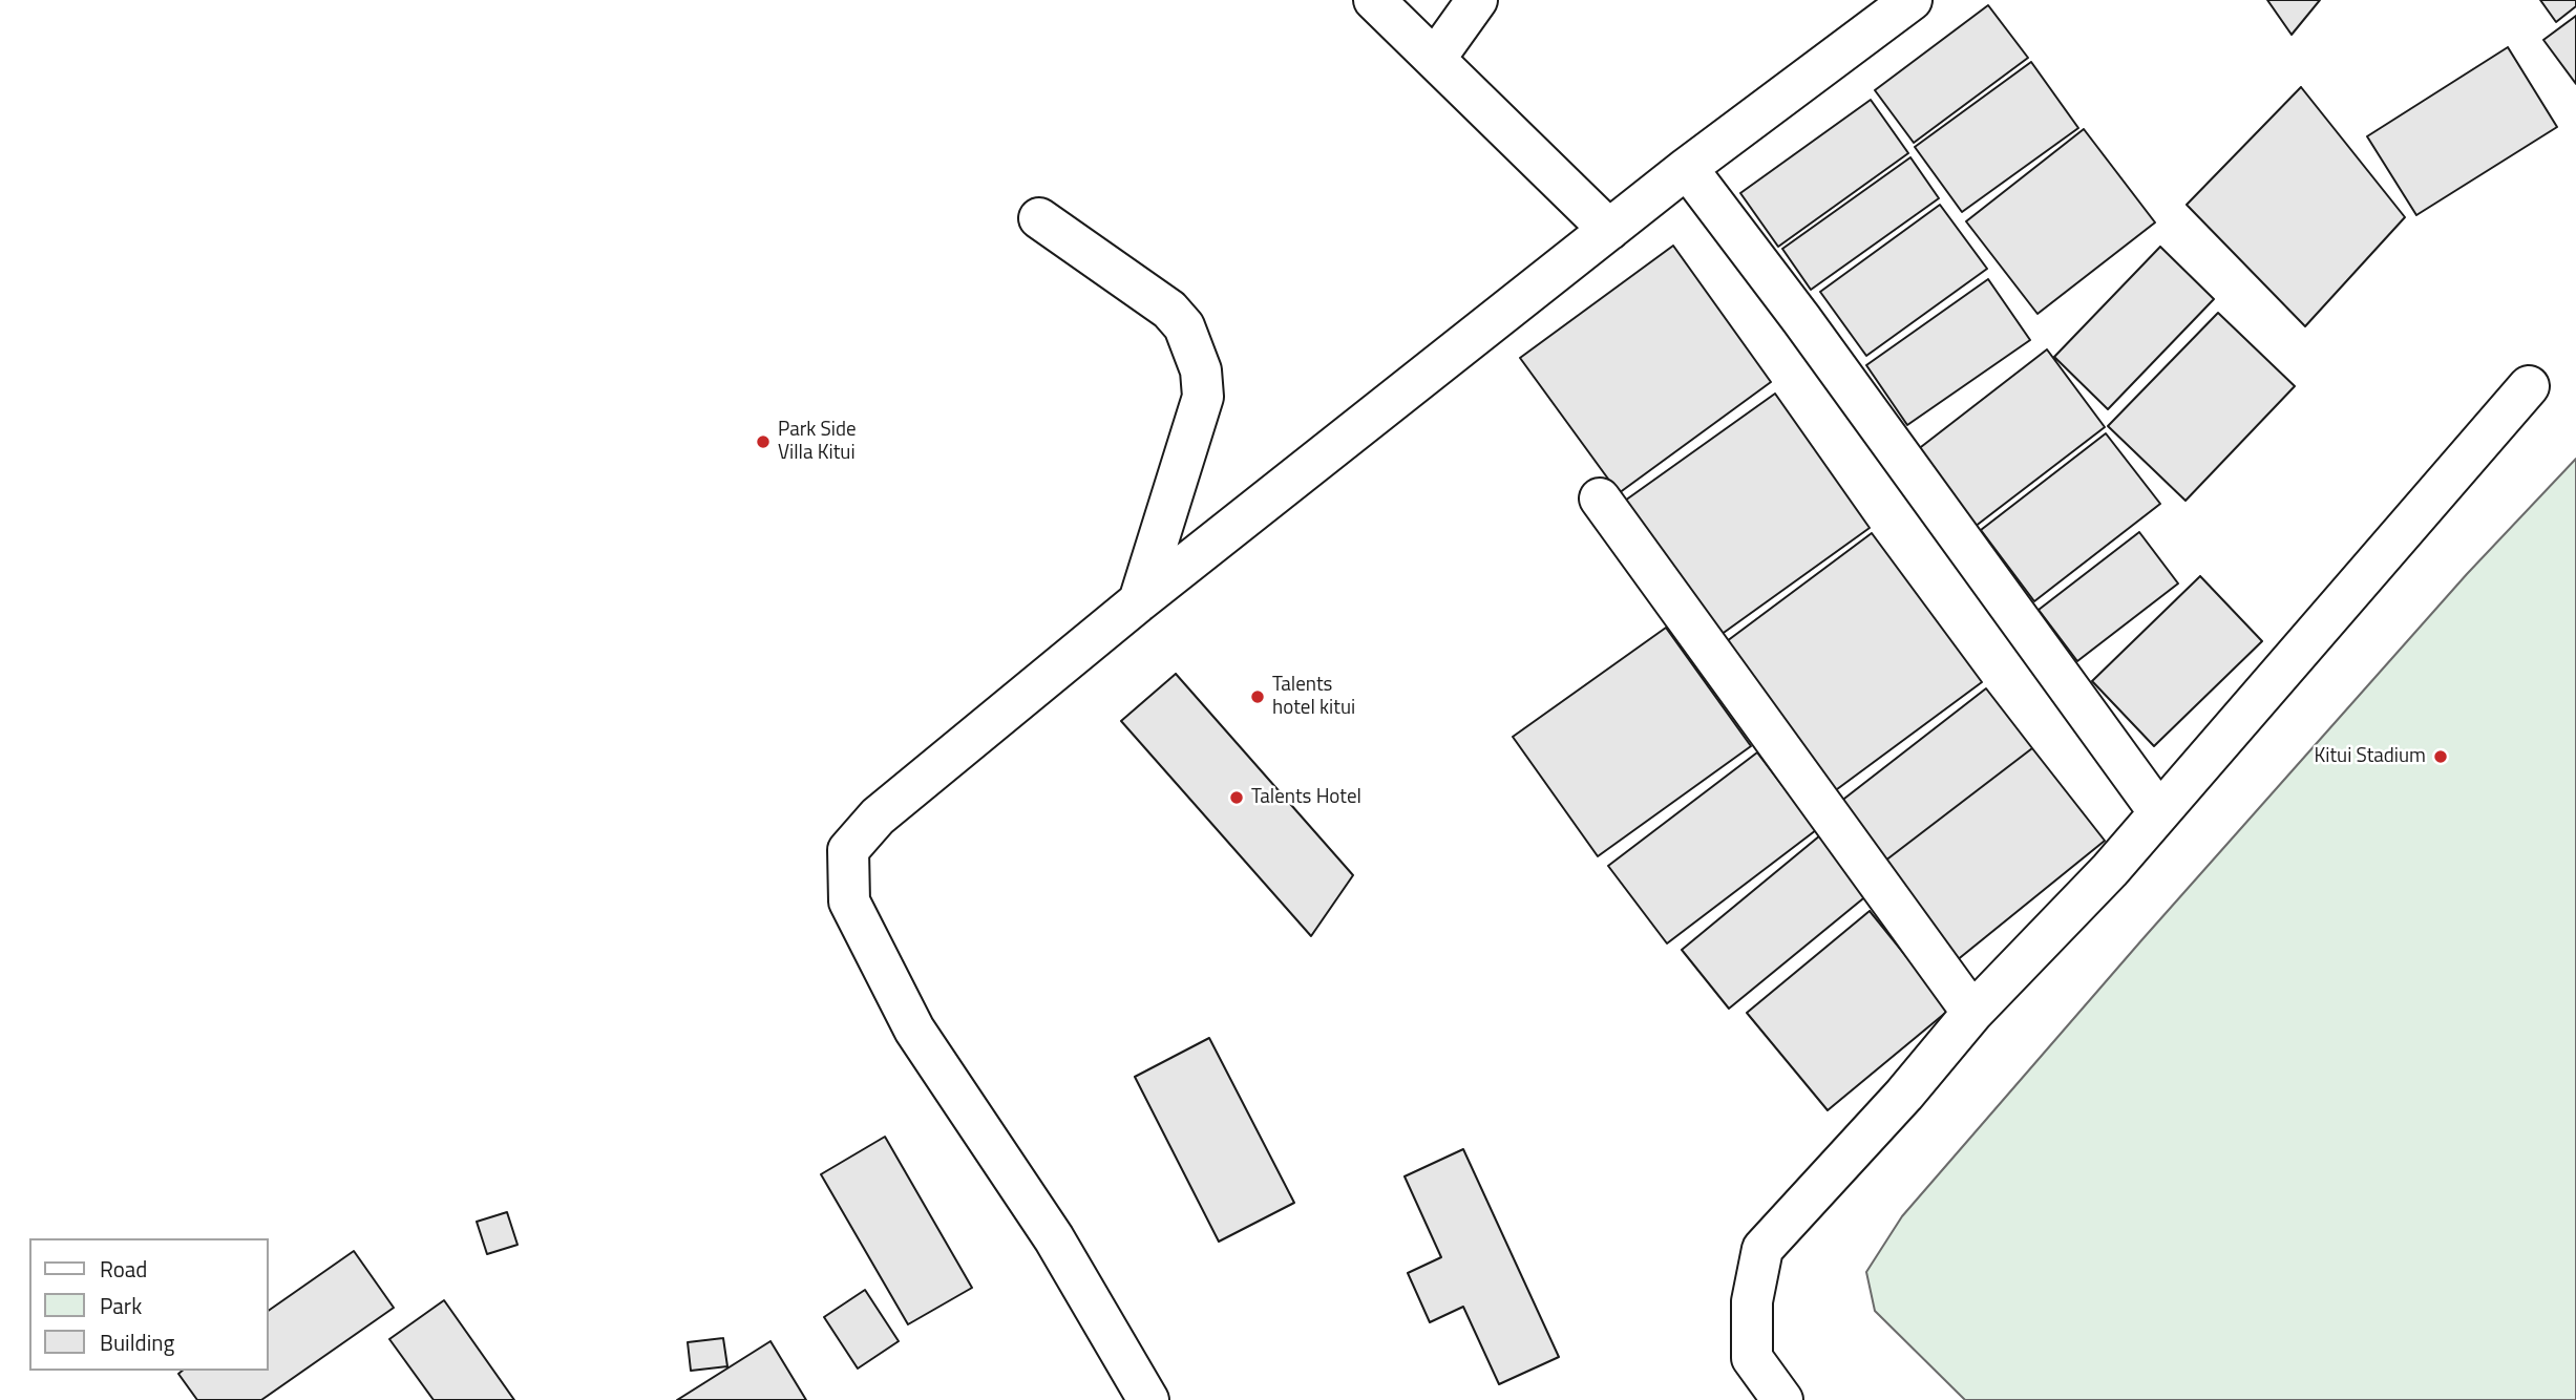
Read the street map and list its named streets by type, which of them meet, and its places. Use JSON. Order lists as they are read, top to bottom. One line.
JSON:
{"places":["Park Side Villa Kitui","Talents hotel kitui","Kitui Stadium","Talents Hotel"],"legend":["Road","Park","Building"]}
